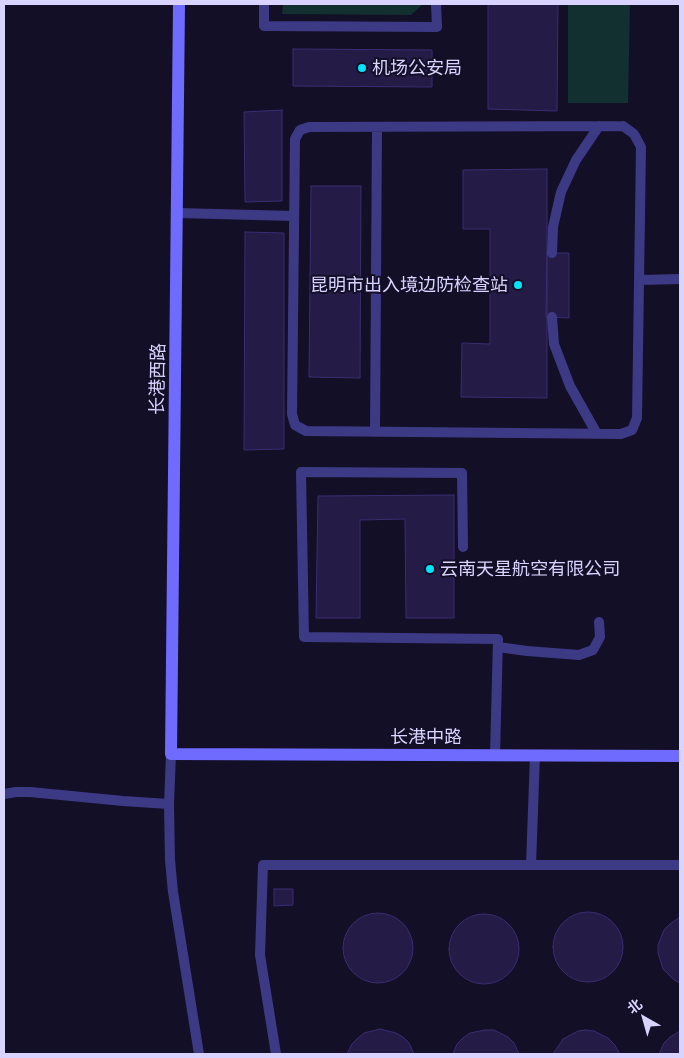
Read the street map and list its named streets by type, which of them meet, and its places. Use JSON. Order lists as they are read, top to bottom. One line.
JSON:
{"streets":{"street":["长港西路","长港中路"]},"crossings":[["长港西路","长港中路"]],"places":["机场公安局","昆明市出入境边防检查站","云南天星航空有限公司"],"north":"top left"}
